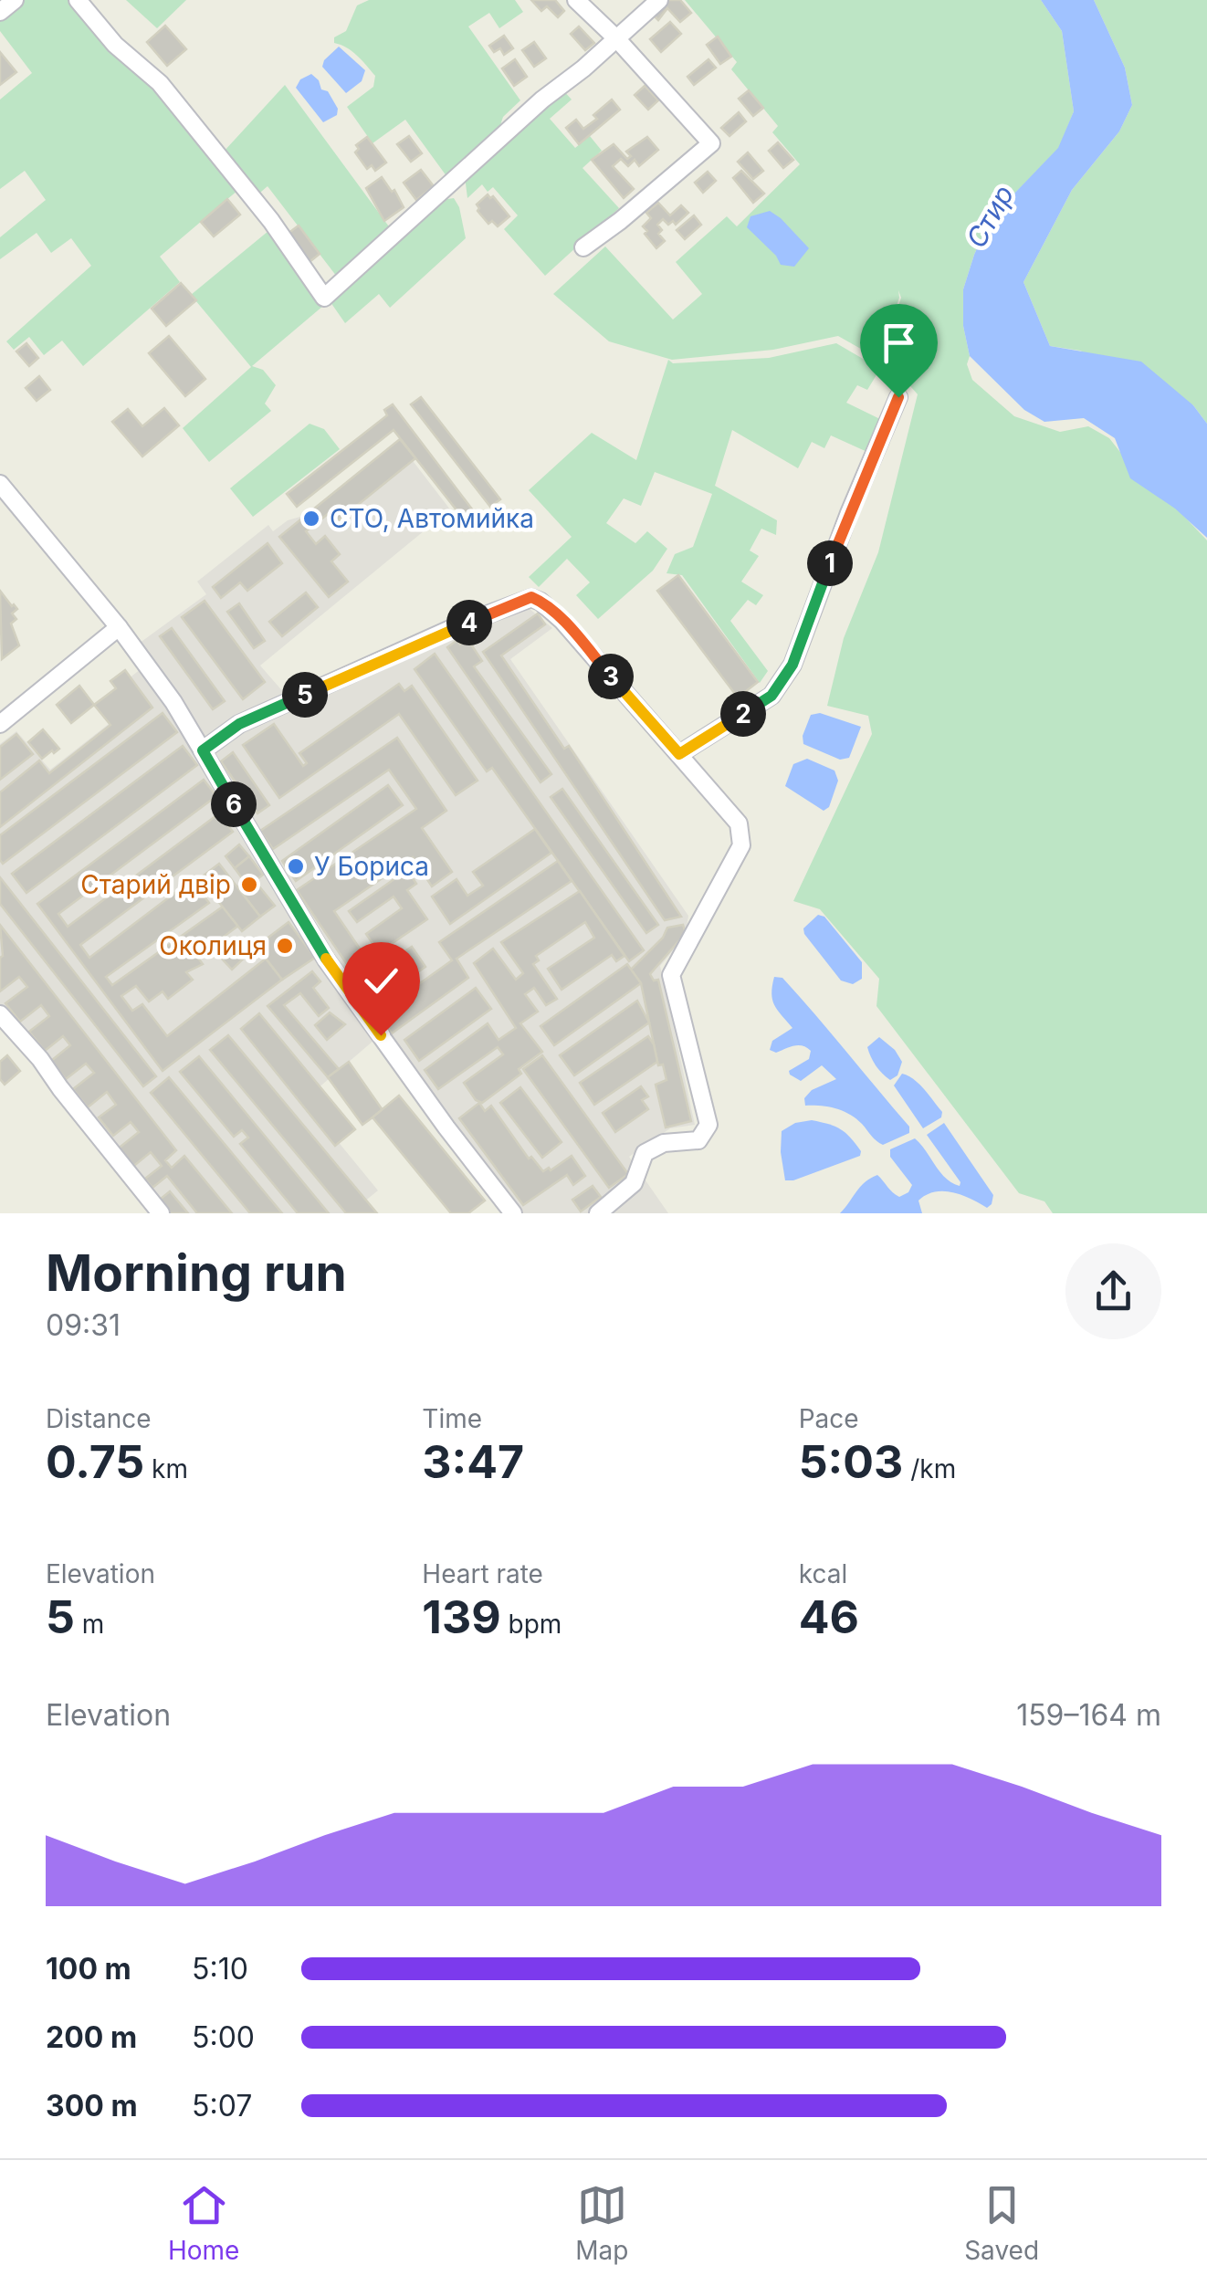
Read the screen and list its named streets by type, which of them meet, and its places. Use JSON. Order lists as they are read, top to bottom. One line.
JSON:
{"water":["Стир"],"places":["СТО, Автомийка","У Бориса","Старий двір","Околиця"],"page":{"pins":["1","4","3","5","2","6"],"heading":["Morning run","09:31"],"stats":[["Distance","0.75 km"],["Time","3:47"],["Pace","5:03 /km"],["Elevation","5 m"],["Heart rate","139 bpm"],["kcal","46"]],"chart":["Elevation","159–164 m"],"list":[{"name":"100 m","note":"5:10"},{"name":"200 m","note":"5:00"},{"name":"300 m","note":"5:07"}],"tabs":["Home","Map","Saved"]}}
